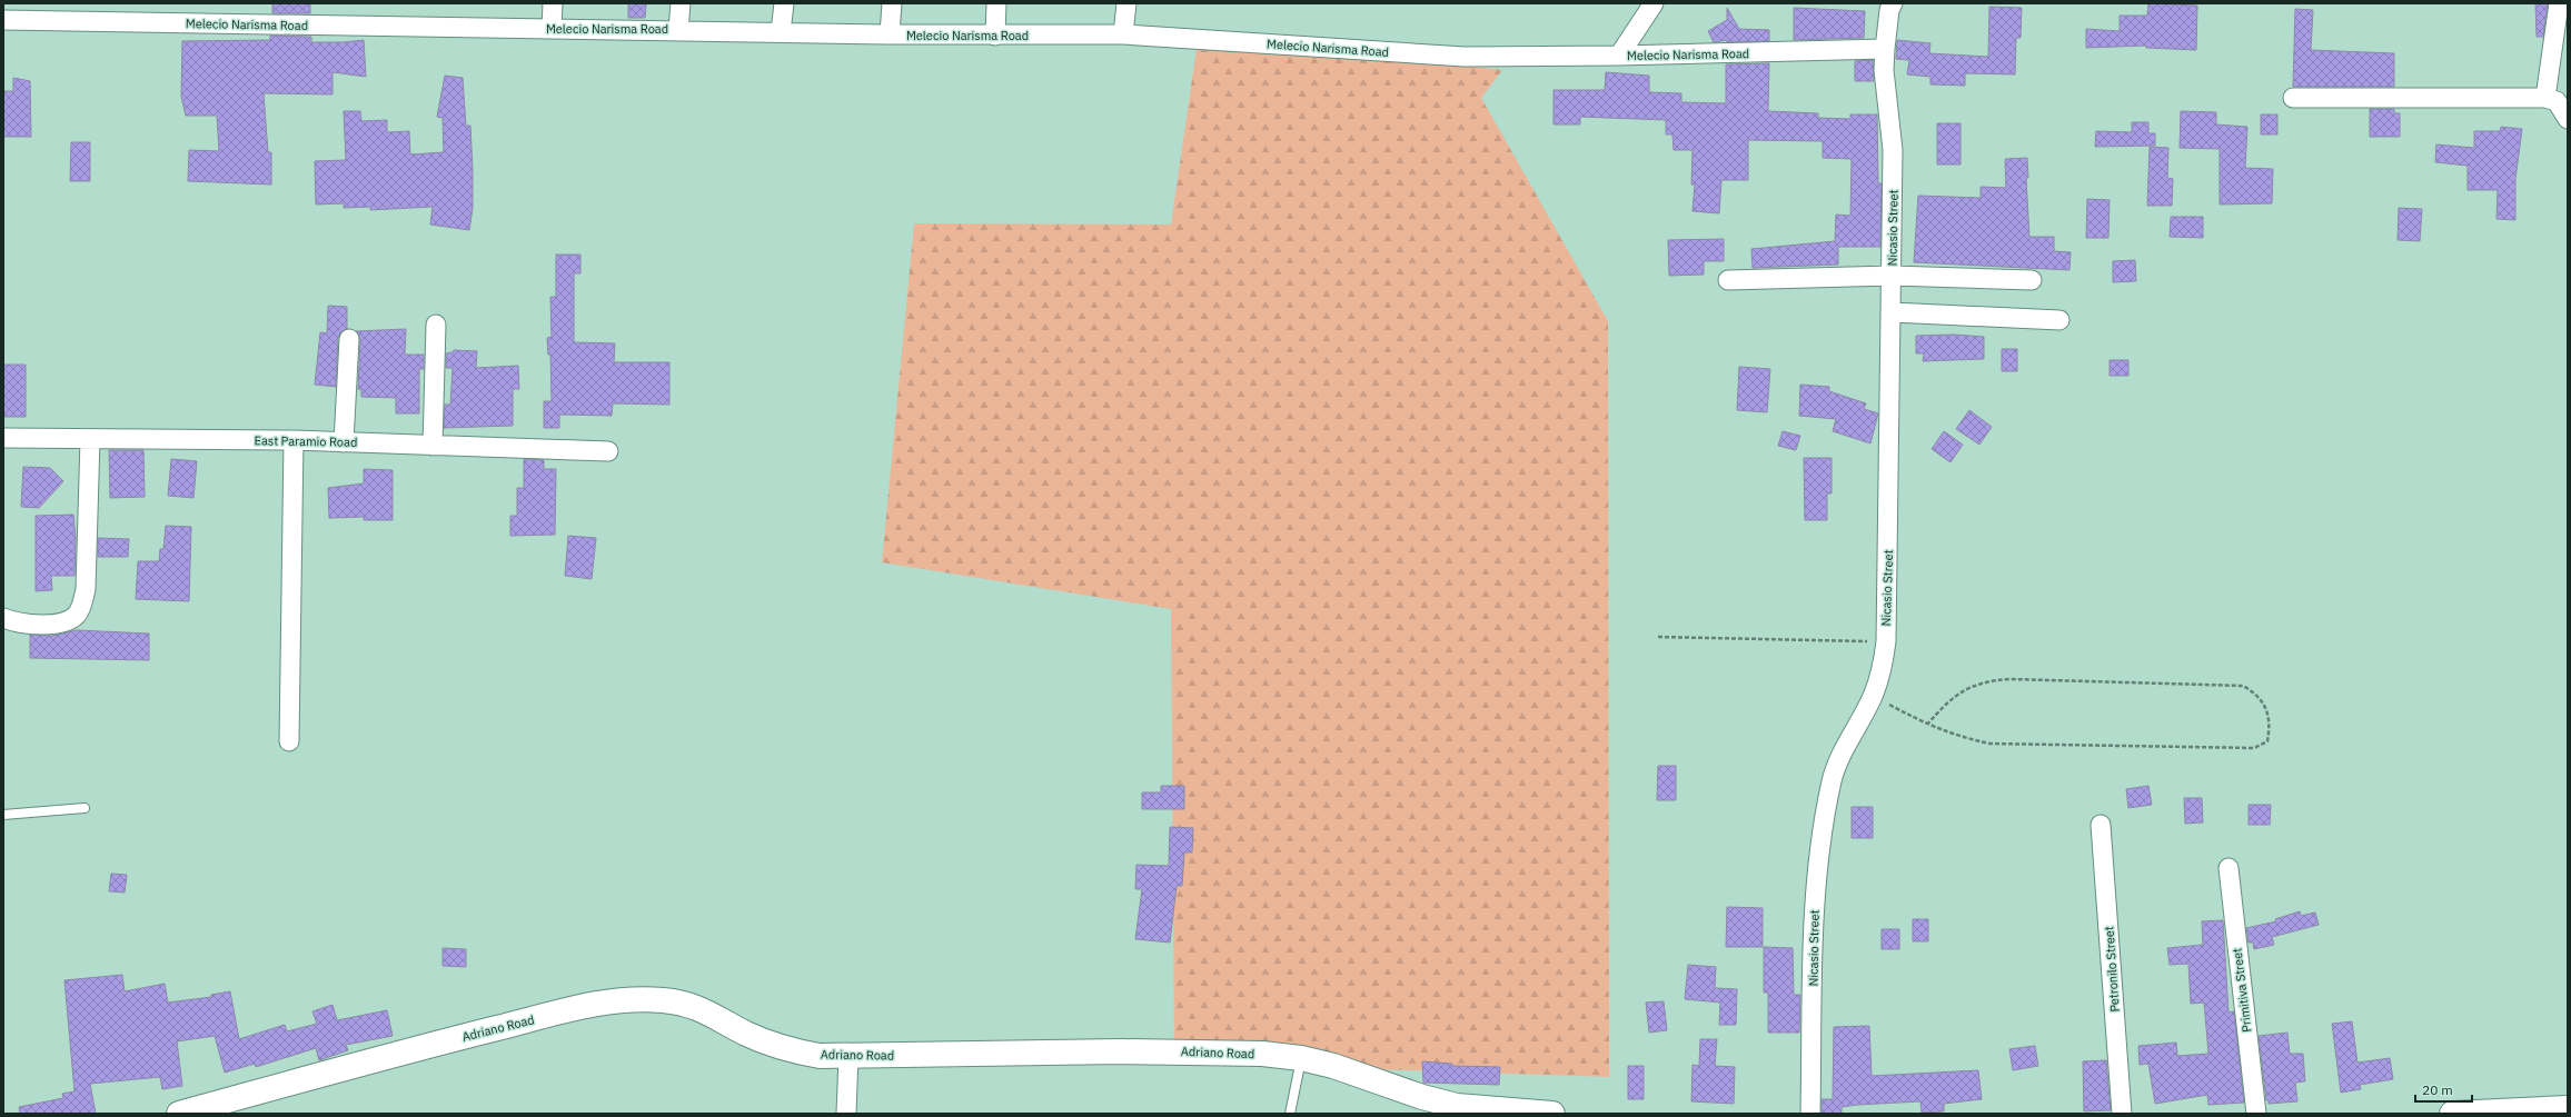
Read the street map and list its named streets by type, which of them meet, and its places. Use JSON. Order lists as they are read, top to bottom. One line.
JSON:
{"streets":{"street":["Melecio Narisma Road","Nicasio Street","East Paramio Road","Petronilo Street","Primitiva Street","Adriano Road"]},"crossings":[["Melecio Narisma Road","Nicasio Street"]],"scale_bar":"20 m"}
